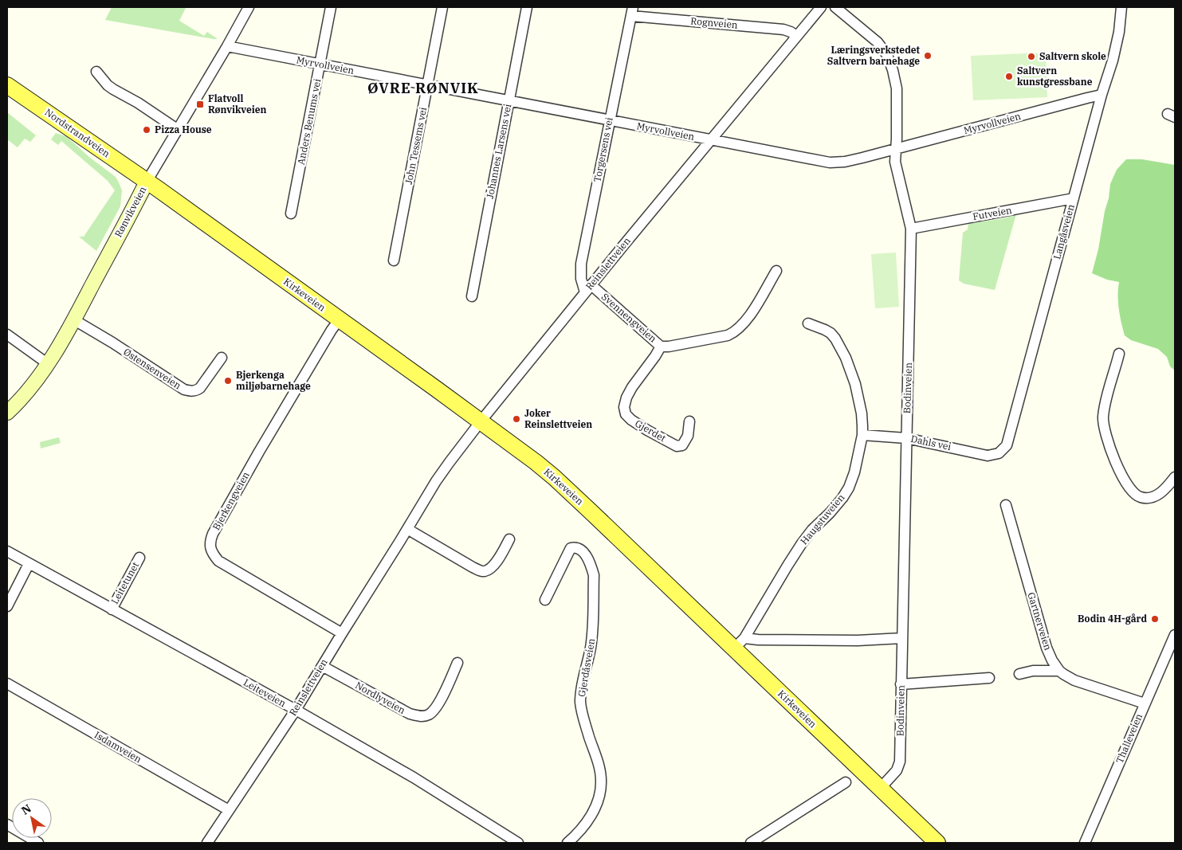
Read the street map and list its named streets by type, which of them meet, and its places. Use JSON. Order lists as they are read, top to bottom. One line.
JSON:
{"streets":{"main road":["Nordstrandveien","Kirkeveien"],"street":["Rognveien","Myrvollveien","Anders Benums vei","John Tessems vei","Torgersens vei","Johannes Larsens vei","Rønvikveien","Futveien","Langåsveien","Reinslettveien","Svennengveien","Østensenveien","Bodinveien","Gjerdet","Dahls vei","Bjerkengveien","Haugstuveien","Leitetunet","Gartnerveien","Gjerdåsveien","Leiteveien","Nordlyveien","Thalleveien","Isdamveien"]},"crossings":[["Rognveien","Torgersens vei"],["Rognveien","Reinslettveien"],["Myrvollveien","Anders Benums vei"],["Myrvollveien","John Tessems vei"],["Myrvollveien","Torgersens vei"],["Myrvollveien","Johannes Larsens vei"],["Myrvollveien","Rønvikveien"],["Myrvollveien","Langåsveien"],["Myrvollveien","Reinslettveien"],["Myrvollveien","Bodinveien"],["Nordstrandveien","Rønvikveien"],["Nordstrandveien","Kirkeveien"],["Torgersens vei","Reinslettveien"],["Torgersens vei","Svennengveien"],["Rønvikveien","Kirkeveien"],["Rønvikveien","Østensenveien"],["Futveien","Langåsveien"],["Futveien","Bodinveien"],["Langåsveien","Dahls vei"],["Reinslettveien","Kirkeveien"],["Reinslettveien","Svennengveien"],["Reinslettveien","Bjerkengveien"],["Reinslettveien","Leiteveien"],["Reinslettveien","Nordlyveien"],["Reinslettveien","Isdamveien"],["Kirkeveien","Bodinveien"],["Kirkeveien","Bjerkengveien"],["Kirkeveien","Haugstuveien"],["Svennengveien","Gjerdet"],["Bodinveien","Dahls vei"],["Dahls vei","Haugstuveien"],["Leitetunet","Leiteveien"],["Gartnerveien","Thalleveien"]],"districts":["ØVRE RØNVIK"],"places":{"other":["Læringsverkstedet Saltvern barnehage","Saltvern skole","Saltvern kunstgressbane","Pizza House","Bjerkenga miljøbarnehage","Joker Reinslettveien","Bodin 4H-gård"],"transit":["Flatvoll Rønvikveien"]},"north":"top left"}
